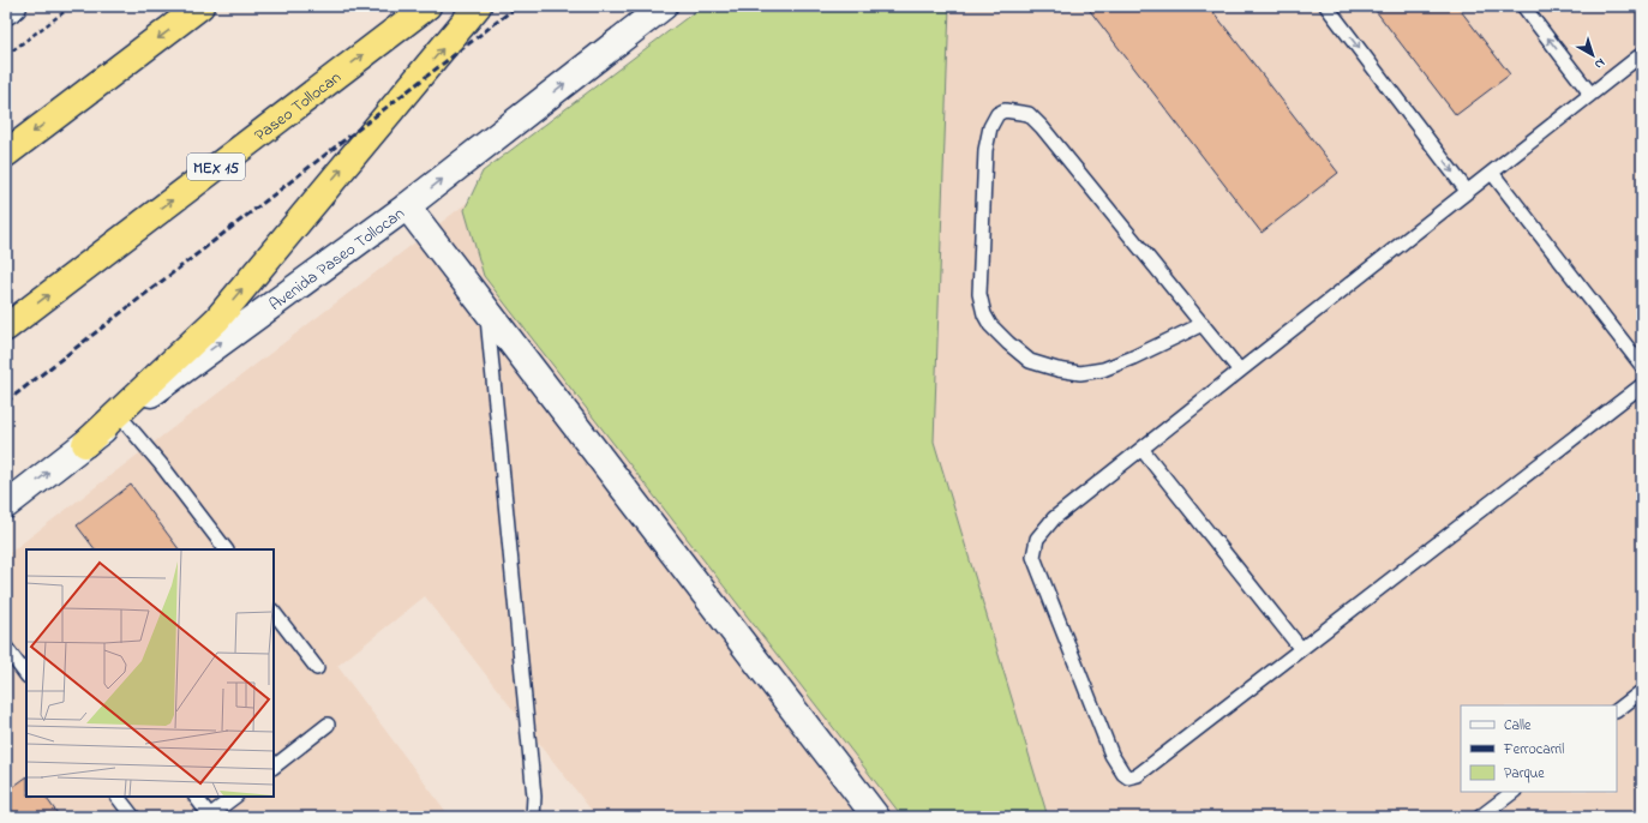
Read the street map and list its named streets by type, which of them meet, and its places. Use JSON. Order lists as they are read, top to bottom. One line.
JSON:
{"streets":{"highway":["Paseo Tollocan","MEX 15"],"main road":["Avenida Paseo Tollocan"]},"one_way":["Avenida Paseo Tollocan"],"legend":["Calle","Ferrocarril","Parque"],"north":"bottom right"}
